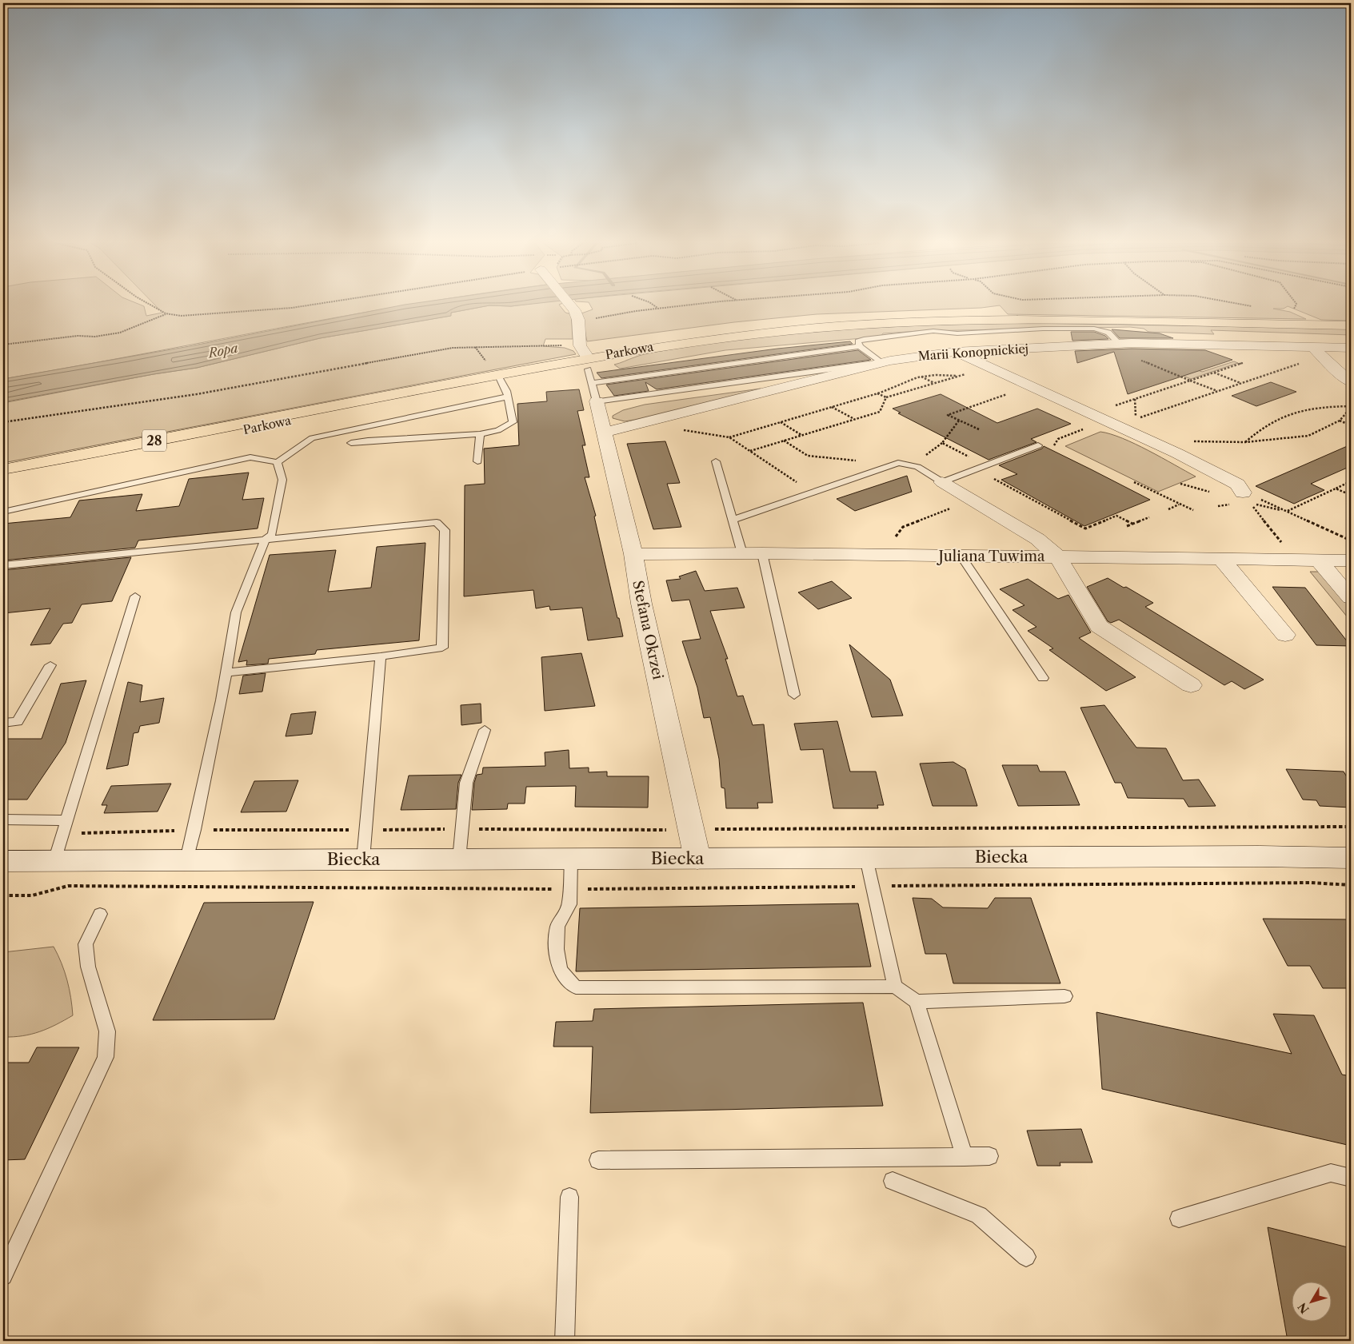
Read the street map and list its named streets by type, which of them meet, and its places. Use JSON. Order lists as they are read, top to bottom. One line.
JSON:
{"streets":{"main road":["Parkowa","28"],"street":["Marii Konopnickiej","Juliana Tuwima","Stefana Okrzei","Biecka"]},"crossings":[["Marii Konopnickiej","Stefana Okrzei"],["Juliana Tuwima","Stefana Okrzei"],["Stefana Okrzei","Biecka"]],"water":["Ropa"],"north":"bottom left"}
